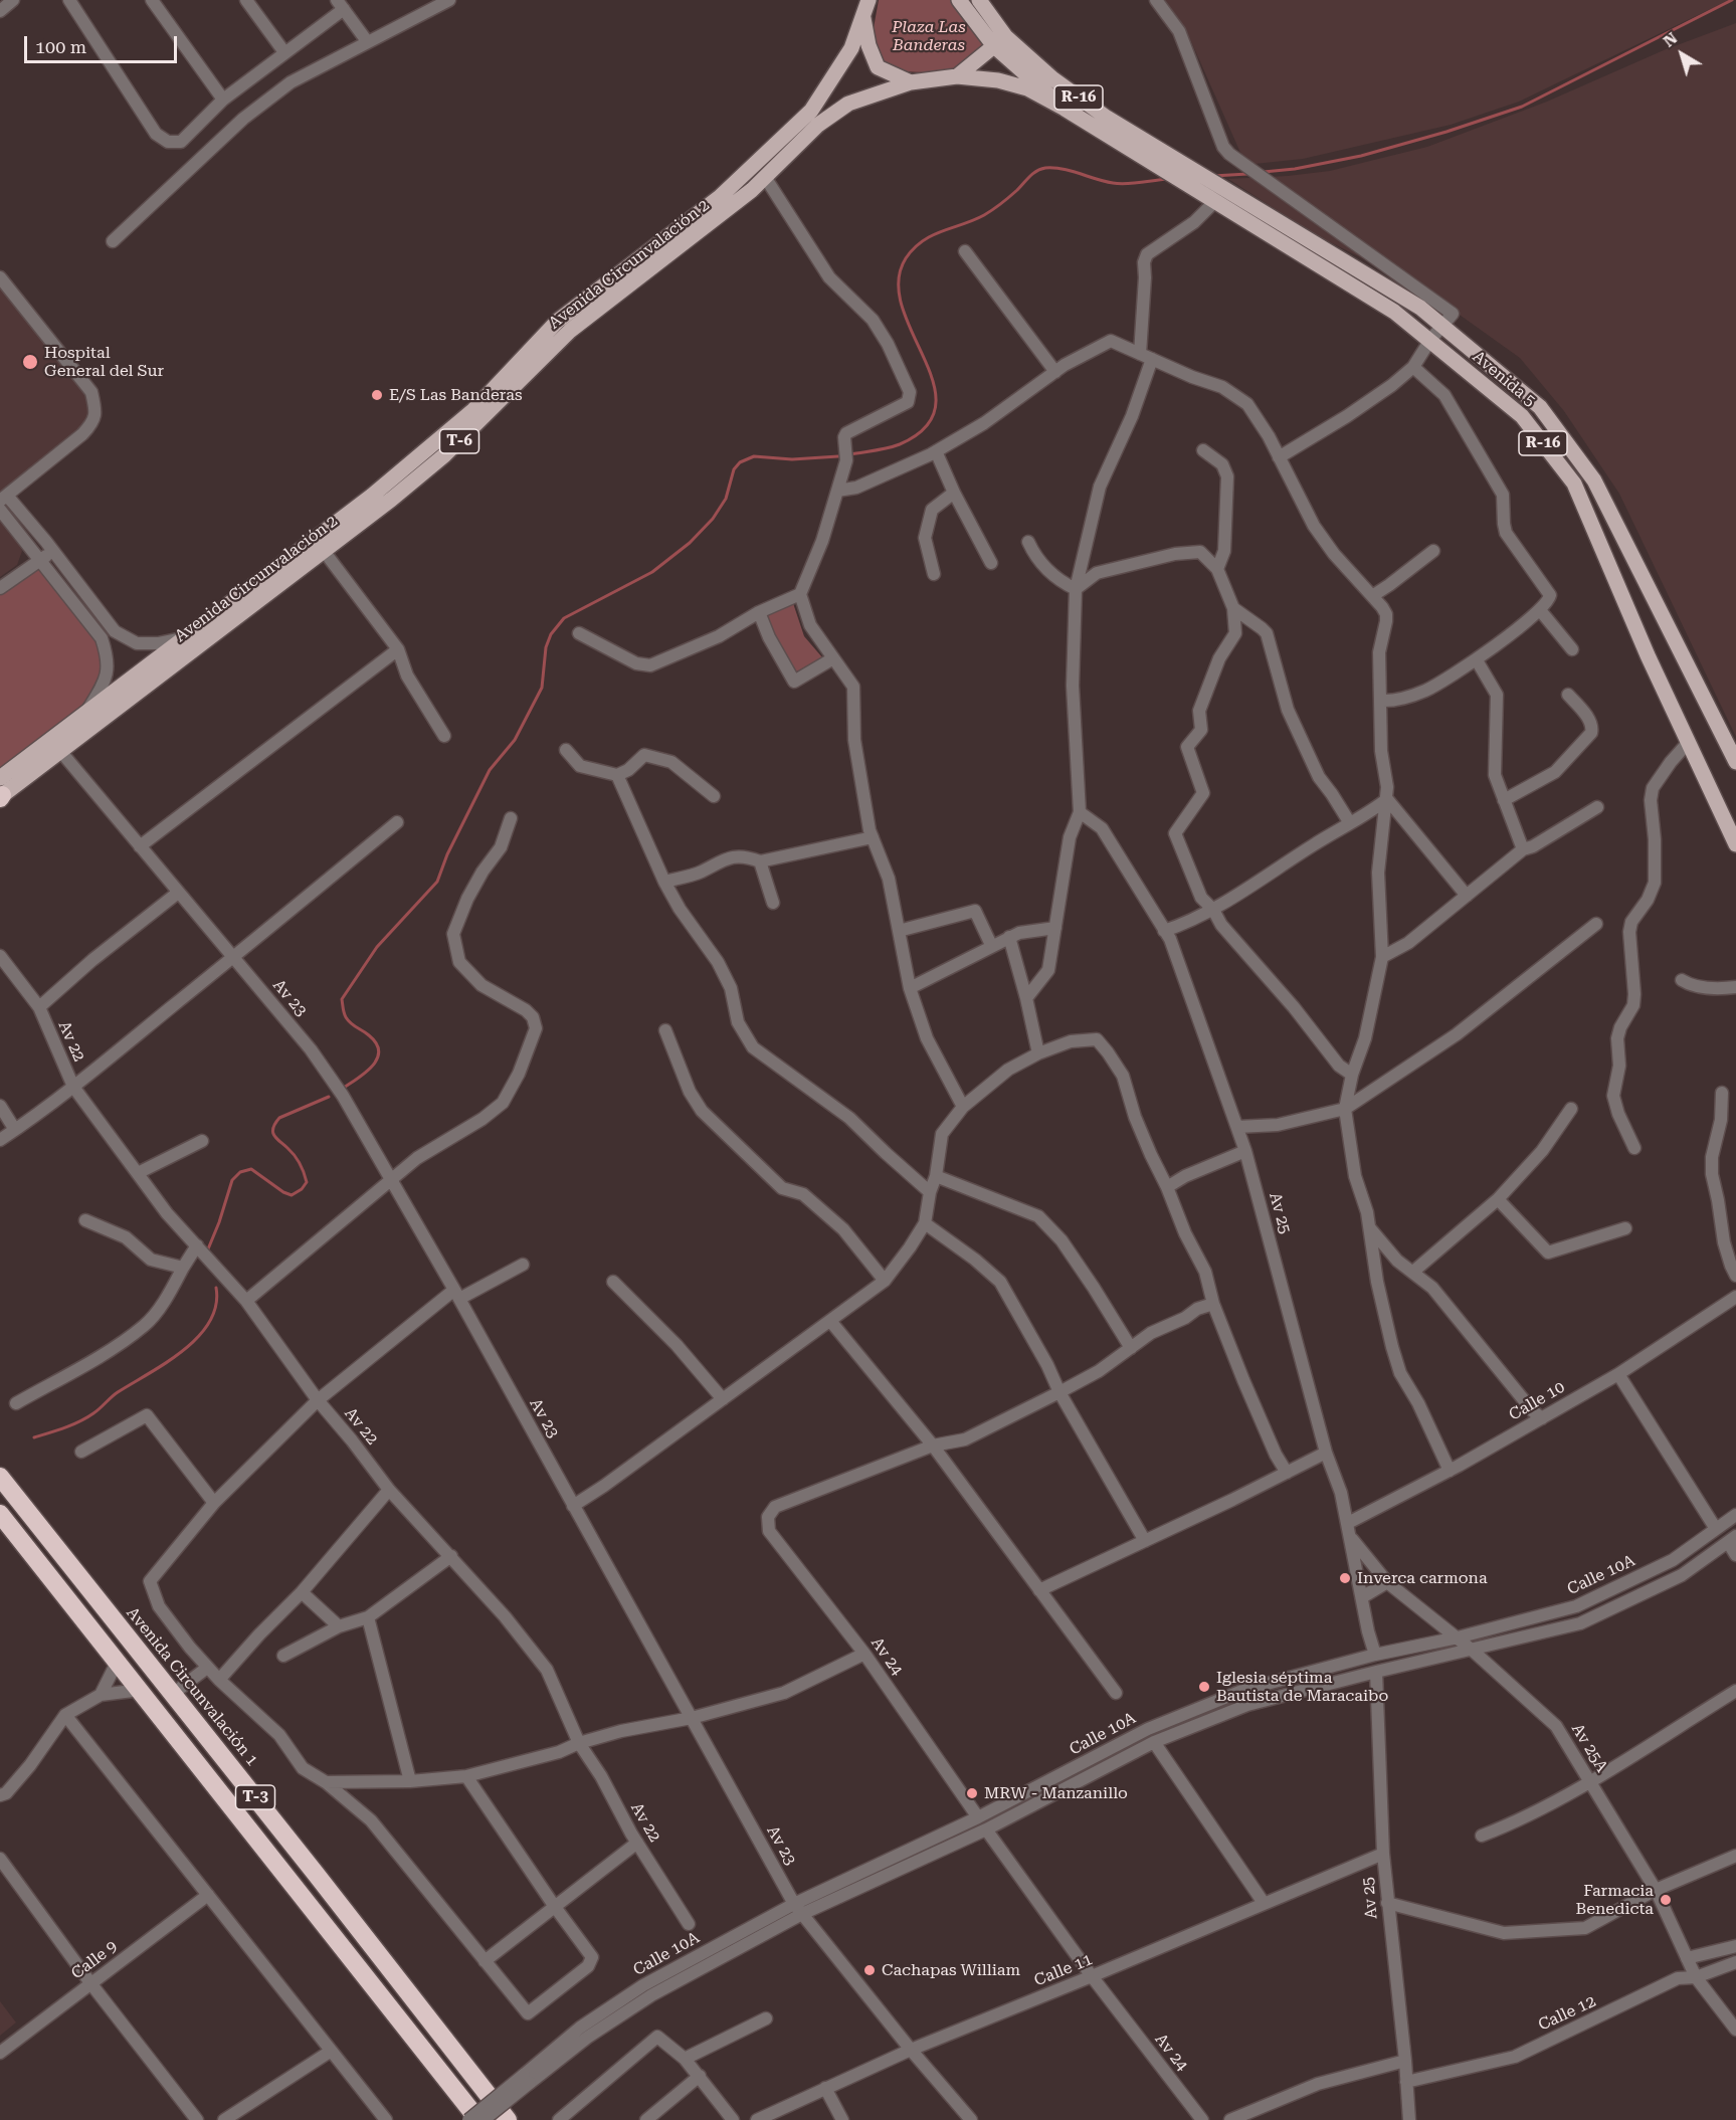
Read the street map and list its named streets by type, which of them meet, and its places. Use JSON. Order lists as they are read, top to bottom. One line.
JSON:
{"streets":{"highway":["Avenida Circunvalación 1","T-3"],"main road":["R-16","Avenida Circunvalación 2","Avenida 5","T-6"],"street":["Av 23","Av 22","Av 25","Calle 10","Calle 10A","Av 24","Av 25A","Calle 9","Calle 11","Calle 12"]},"crossings":[["Avenida Circunvalación 2","Avenida 5"],["Avenida Circunvalación 2","Av 23"],["Av 23","Calle 10A"],["Av 23","Calle 11"],["Av 25","Calle 10"],["Av 25","Calle 10A"],["Av 25","Av 25A"],["Av 25","Calle 11"],["Av 25","Calle 12"],["Calle 10A","Av 24"],["Calle 10A","Av 25A"],["Av 24","Calle 11"],["Av 25A","Calle 12"]],"parks":["Plaza Las Banderas"],"places":["Hospital General del Sur","E/S Las Banderas","Inverca carmona","Iglesia séptima Bautista de Maracaibo","MRW - Manzanillo","Farmacia Benedicta","Cachapas William"],"scale_bar":"100 m","north":"top left"}
